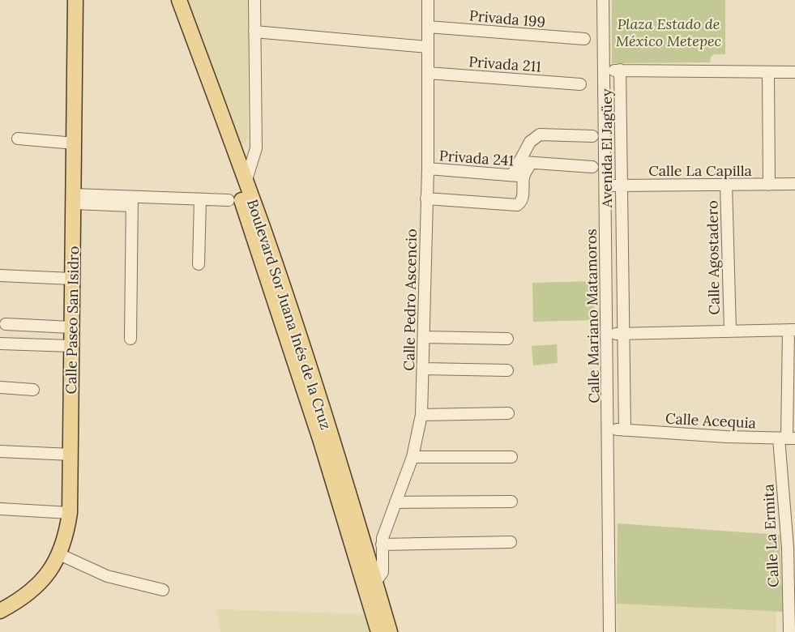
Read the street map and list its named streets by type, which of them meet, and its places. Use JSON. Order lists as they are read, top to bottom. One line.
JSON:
{"streets":{"main road":["Boulevard Sor Juana Inés de la Cruz","Calle Paseo San Isidro"],"street":["Privada 199","Privada 211","Avenida El Jagüey","Privada 241","Calle La Capilla","Calle Agostadero","Calle Pedro Ascencio","Calle Mariano Matamoros","Calle Acequia","Calle La Ermita"]},"crossings":[["Privada 199","Calle Pedro Ascencio"],["Privada 211","Calle Pedro Ascencio"],["Avenida El Jagüey","Calle La Capilla"],["Avenida El Jagüey","Calle Acequia"],["Privada 241","Calle Pedro Ascencio"],["Calle La Capilla","Calle Agostadero"],["Calle La Capilla","Calle Mariano Matamoros"],["Calle Pedro Ascencio","Boulevard Sor Juana Inés de la Cruz"],["Calle Mariano Matamoros","Calle Acequia"],["Calle Acequia","Calle La Ermita"]],"parks":["Plaza Estado de México Metepec"]}
